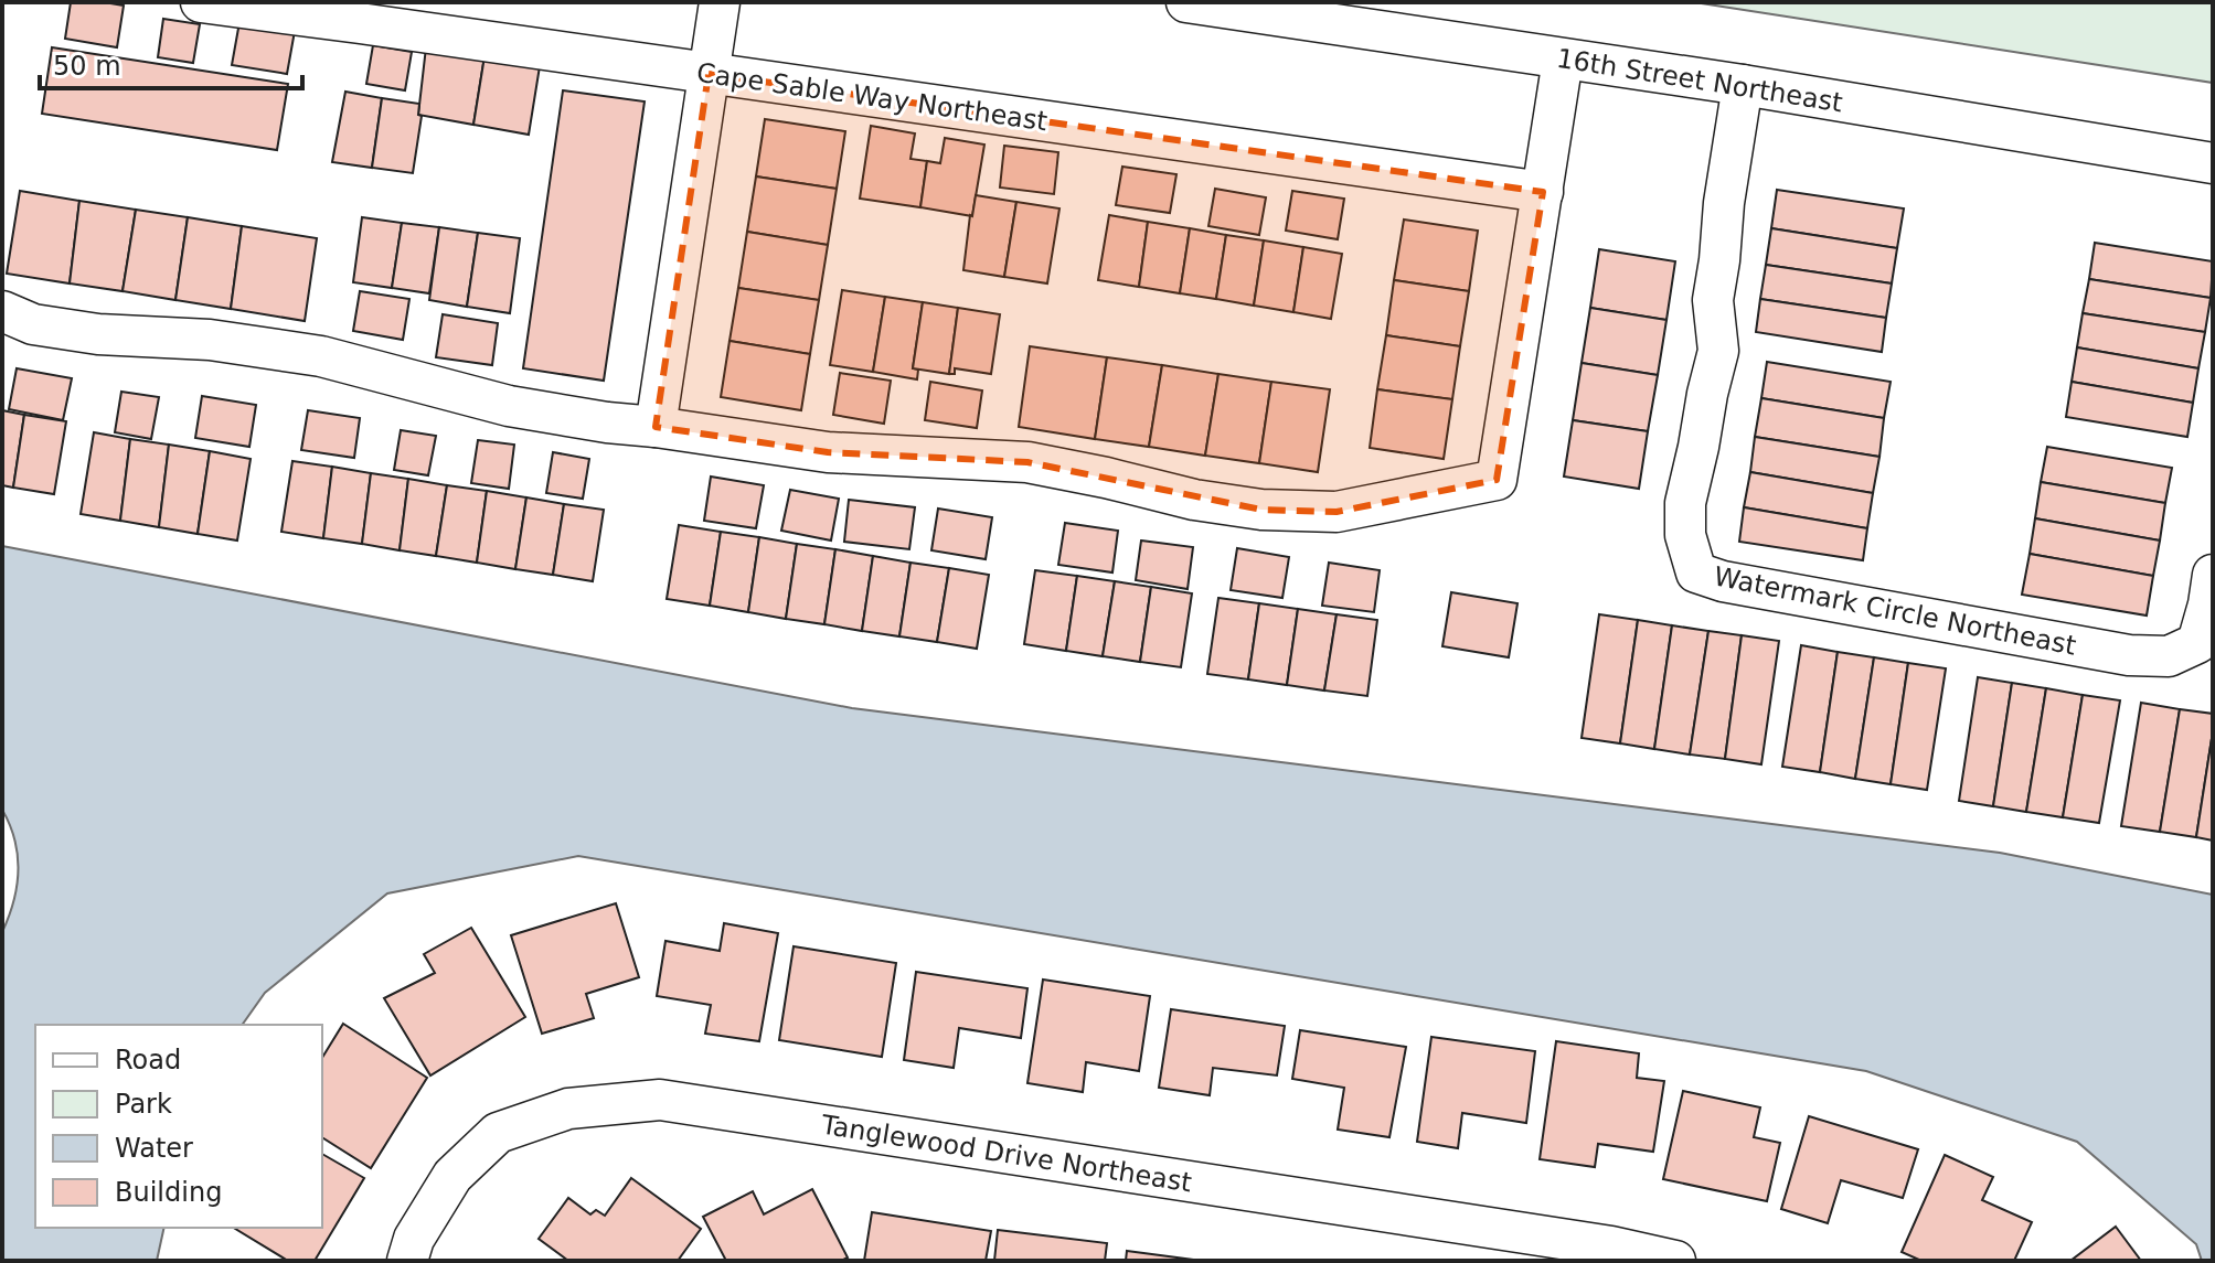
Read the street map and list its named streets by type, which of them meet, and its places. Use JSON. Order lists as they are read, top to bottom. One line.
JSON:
{"streets":{"street":["16th Street Northeast","Cape Sable Way Northeast","Watermark Circle Northeast","Tanglewood Drive Northeast"]},"crossings":[["16th Street Northeast","Watermark Circle Northeast"]],"legend":["Road","Park","Water","Building"],"scale_bar":"50 m"}
